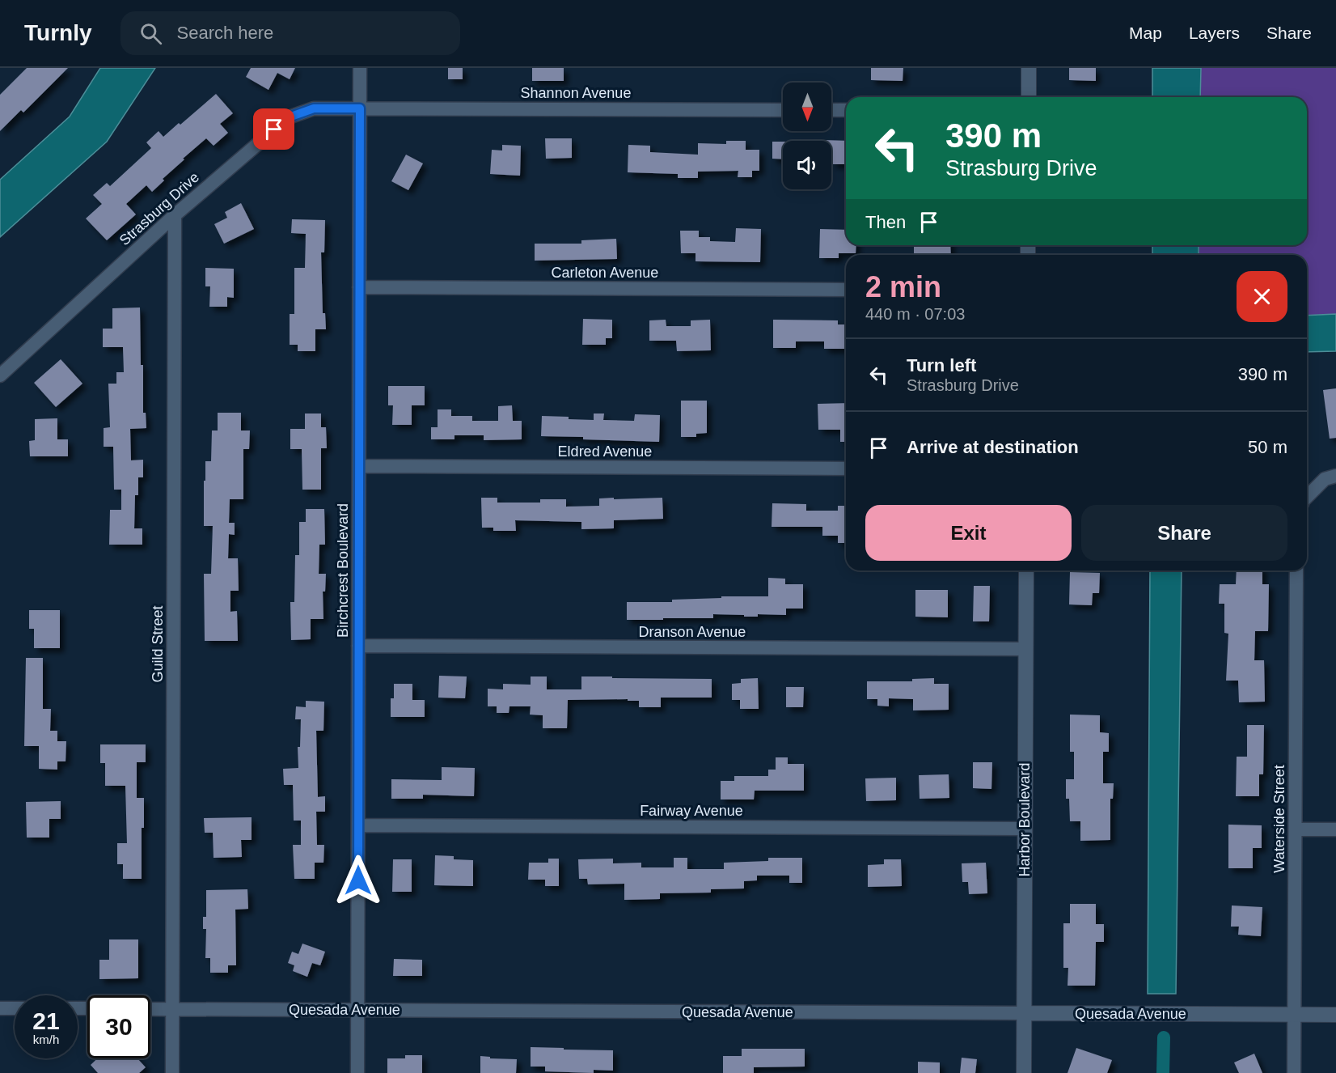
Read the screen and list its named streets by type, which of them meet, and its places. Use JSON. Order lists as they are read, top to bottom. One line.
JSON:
{"streets":{"street":["Shannon Avenue","Strasburg Drive","Carleton Avenue","Eldred Avenue","Birchcrest Boulevard","Dranson Avenue","Guild Street","Fairway Avenue","Waterside Street","Harbor Boulevard","Quesada Avenue"]},"crossings":[["Shannon Avenue","Strasburg Drive"],["Shannon Avenue","Birchcrest Boulevard"],["Strasburg Drive","Birchcrest Boulevard"],["Strasburg Drive","Guild Street"],["Carleton Avenue","Birchcrest Boulevard"],["Eldred Avenue","Birchcrest Boulevard"],["Birchcrest Boulevard","Dranson Avenue"],["Birchcrest Boulevard","Fairway Avenue"],["Birchcrest Boulevard","Quesada Avenue"],["Dranson Avenue","Harbor Boulevard"],["Guild Street","Quesada Avenue"],["Fairway Avenue","Harbor Boulevard"],["Waterside Street","Quesada Avenue"],["Harbor Boulevard","Quesada Avenue"]],"north":"bottom","page":{"header":"Turnly","search":"Search here","nav":["Map","Layers","Share"],"turn":["390 m","Strasburg Drive"],"then":"Then","heading":["2 min","440 m · 07:03"],"list":[{"name":"Turn left","note":"Strasburg Drive","value":"390 m"},{"name":"Arrive at destination","value":"50 m"}],"buttons":["Exit","Share"],"speed":"21 km/h","limit":"30"}}
